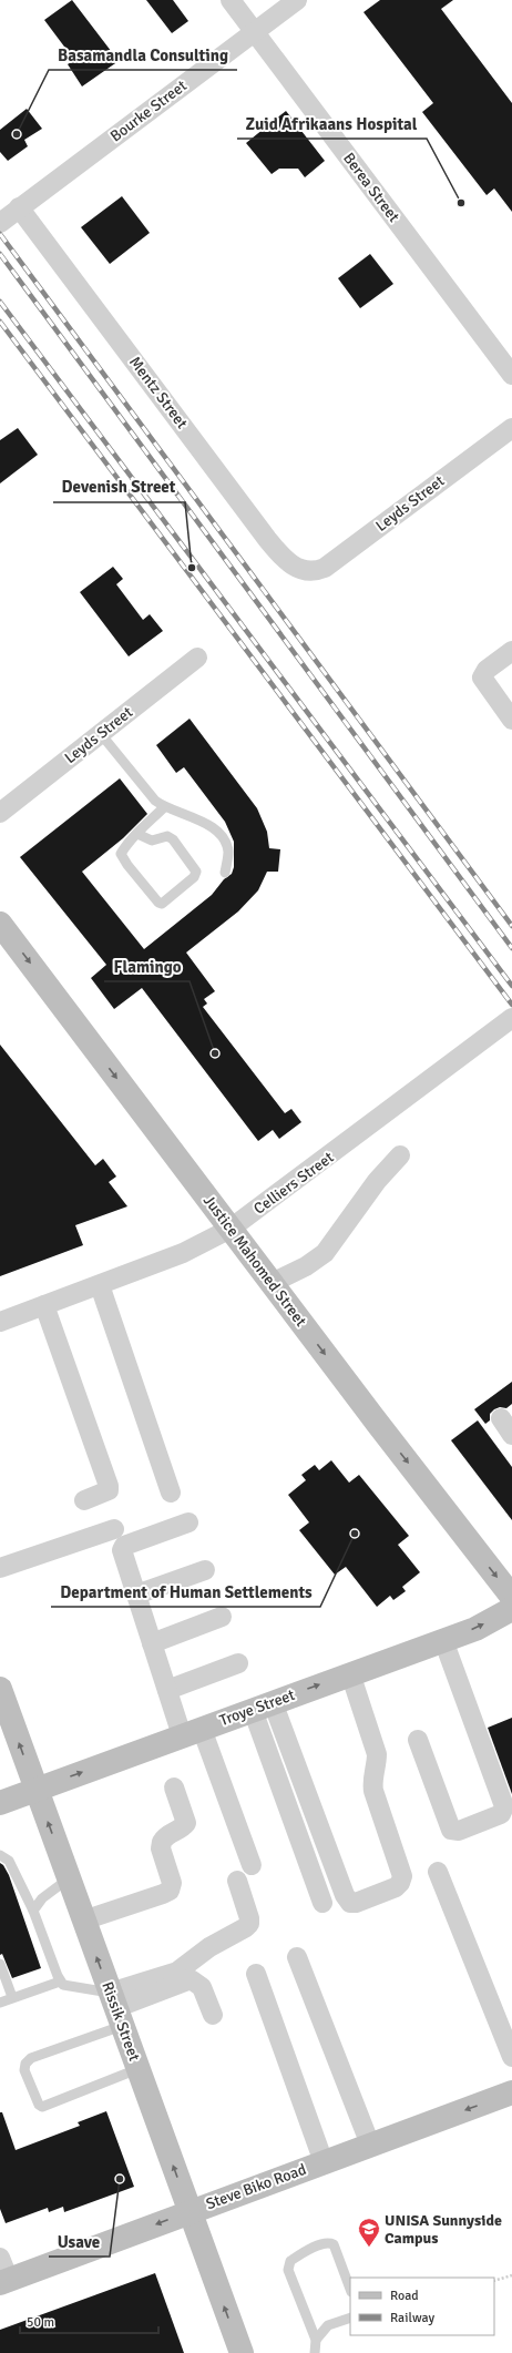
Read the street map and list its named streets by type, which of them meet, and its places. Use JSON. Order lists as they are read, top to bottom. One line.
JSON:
{"streets":{"main road":["Justice Mahomed Street","Troye Street","Rissik Street","Steve Biko Road"],"street":["Bourke Street","Berea Street","Mentz Street","Leyds Street","Celliers Street"]},"crossings":[["Bourke Street","Berea Street"],["Bourke Street","Mentz Street"],["Mentz Street","Leyds Street"],["Celliers Street","Justice Mahomed Street"],["Troye Street","Rissik Street"],["Rissik Street","Steve Biko Road"]],"one_way":["Justice Mahomed Street","Troye Street","Rissik Street","Steve Biko Road"],"places":{"other":["Basamandla Consulting","Zuid Afrikaans Hospital","Devenish Street","Flamingo","Department of Human Settlements","Usave"],"school or university":["UNISA Sunnyside Campus"]},"legend":["Road","Railway"],"scale_bar":"50 m"}
